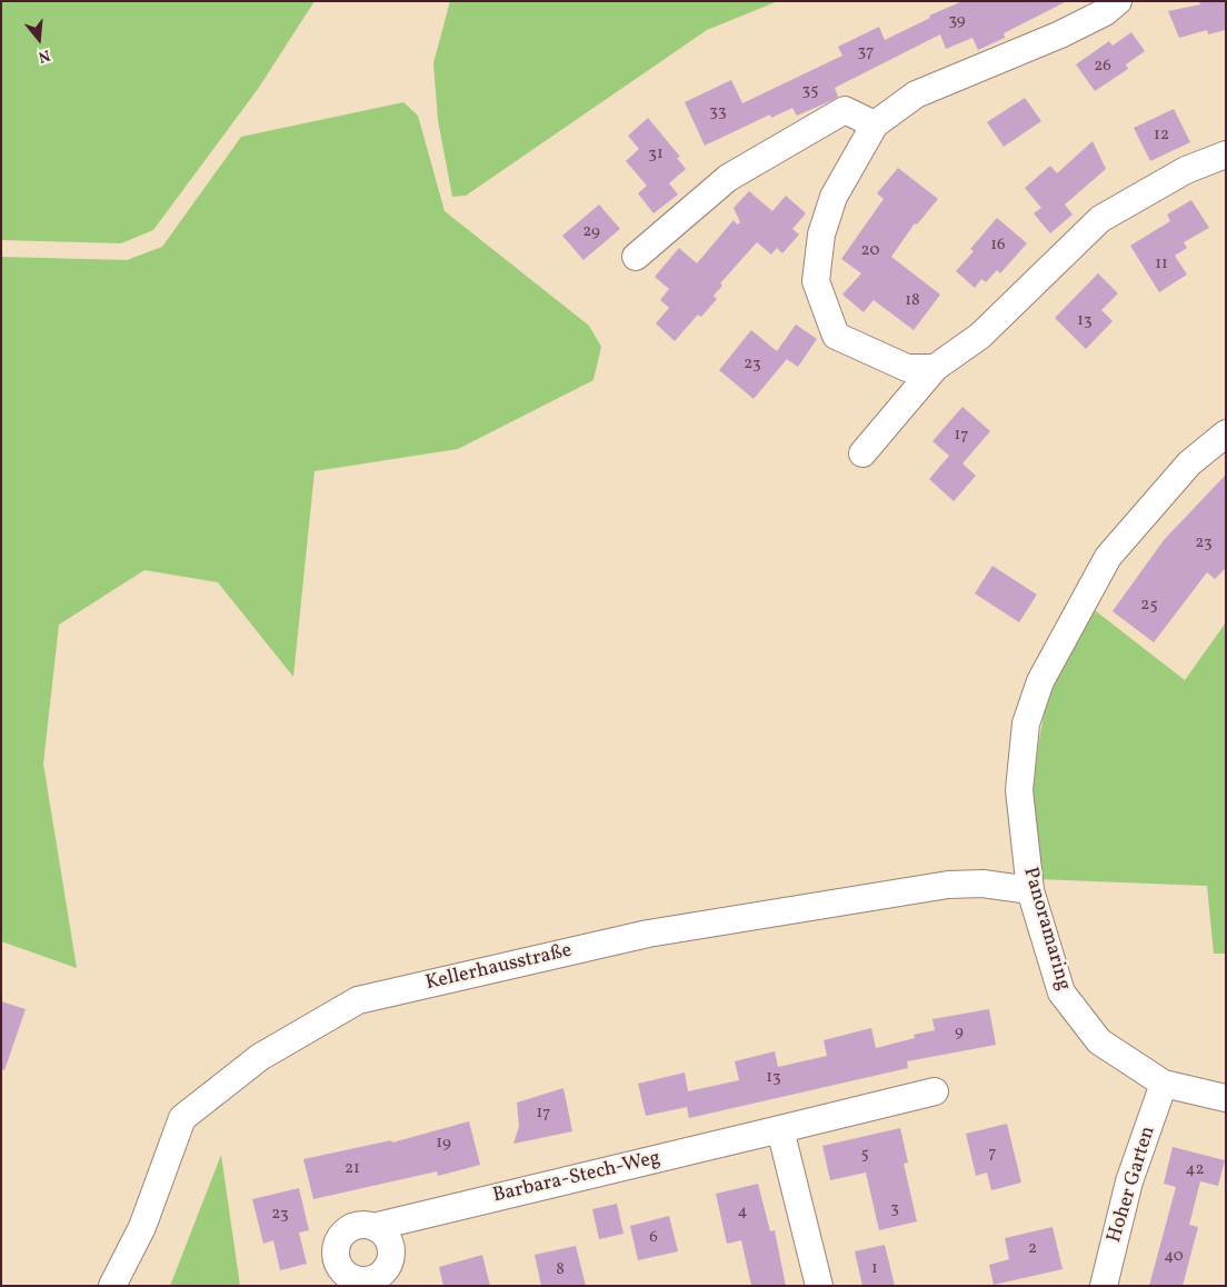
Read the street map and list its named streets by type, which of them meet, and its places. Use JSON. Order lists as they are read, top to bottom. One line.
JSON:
{"streets":{"street":["Panoramaring","Kellerhausstraße","Barbara-Stech-Weg","Hoher Garten"]},"crossings":[["Panoramaring","Kellerhausstraße"],["Panoramaring","Hoher Garten"]],"house_numbers":["39","37","26","35","33","12","31","29","16","20","11","18","13","23","17","23","25","9","13","17","19","7","5","21","42","3","4","23","6","2","40","1","8"],"north":"bottom"}
